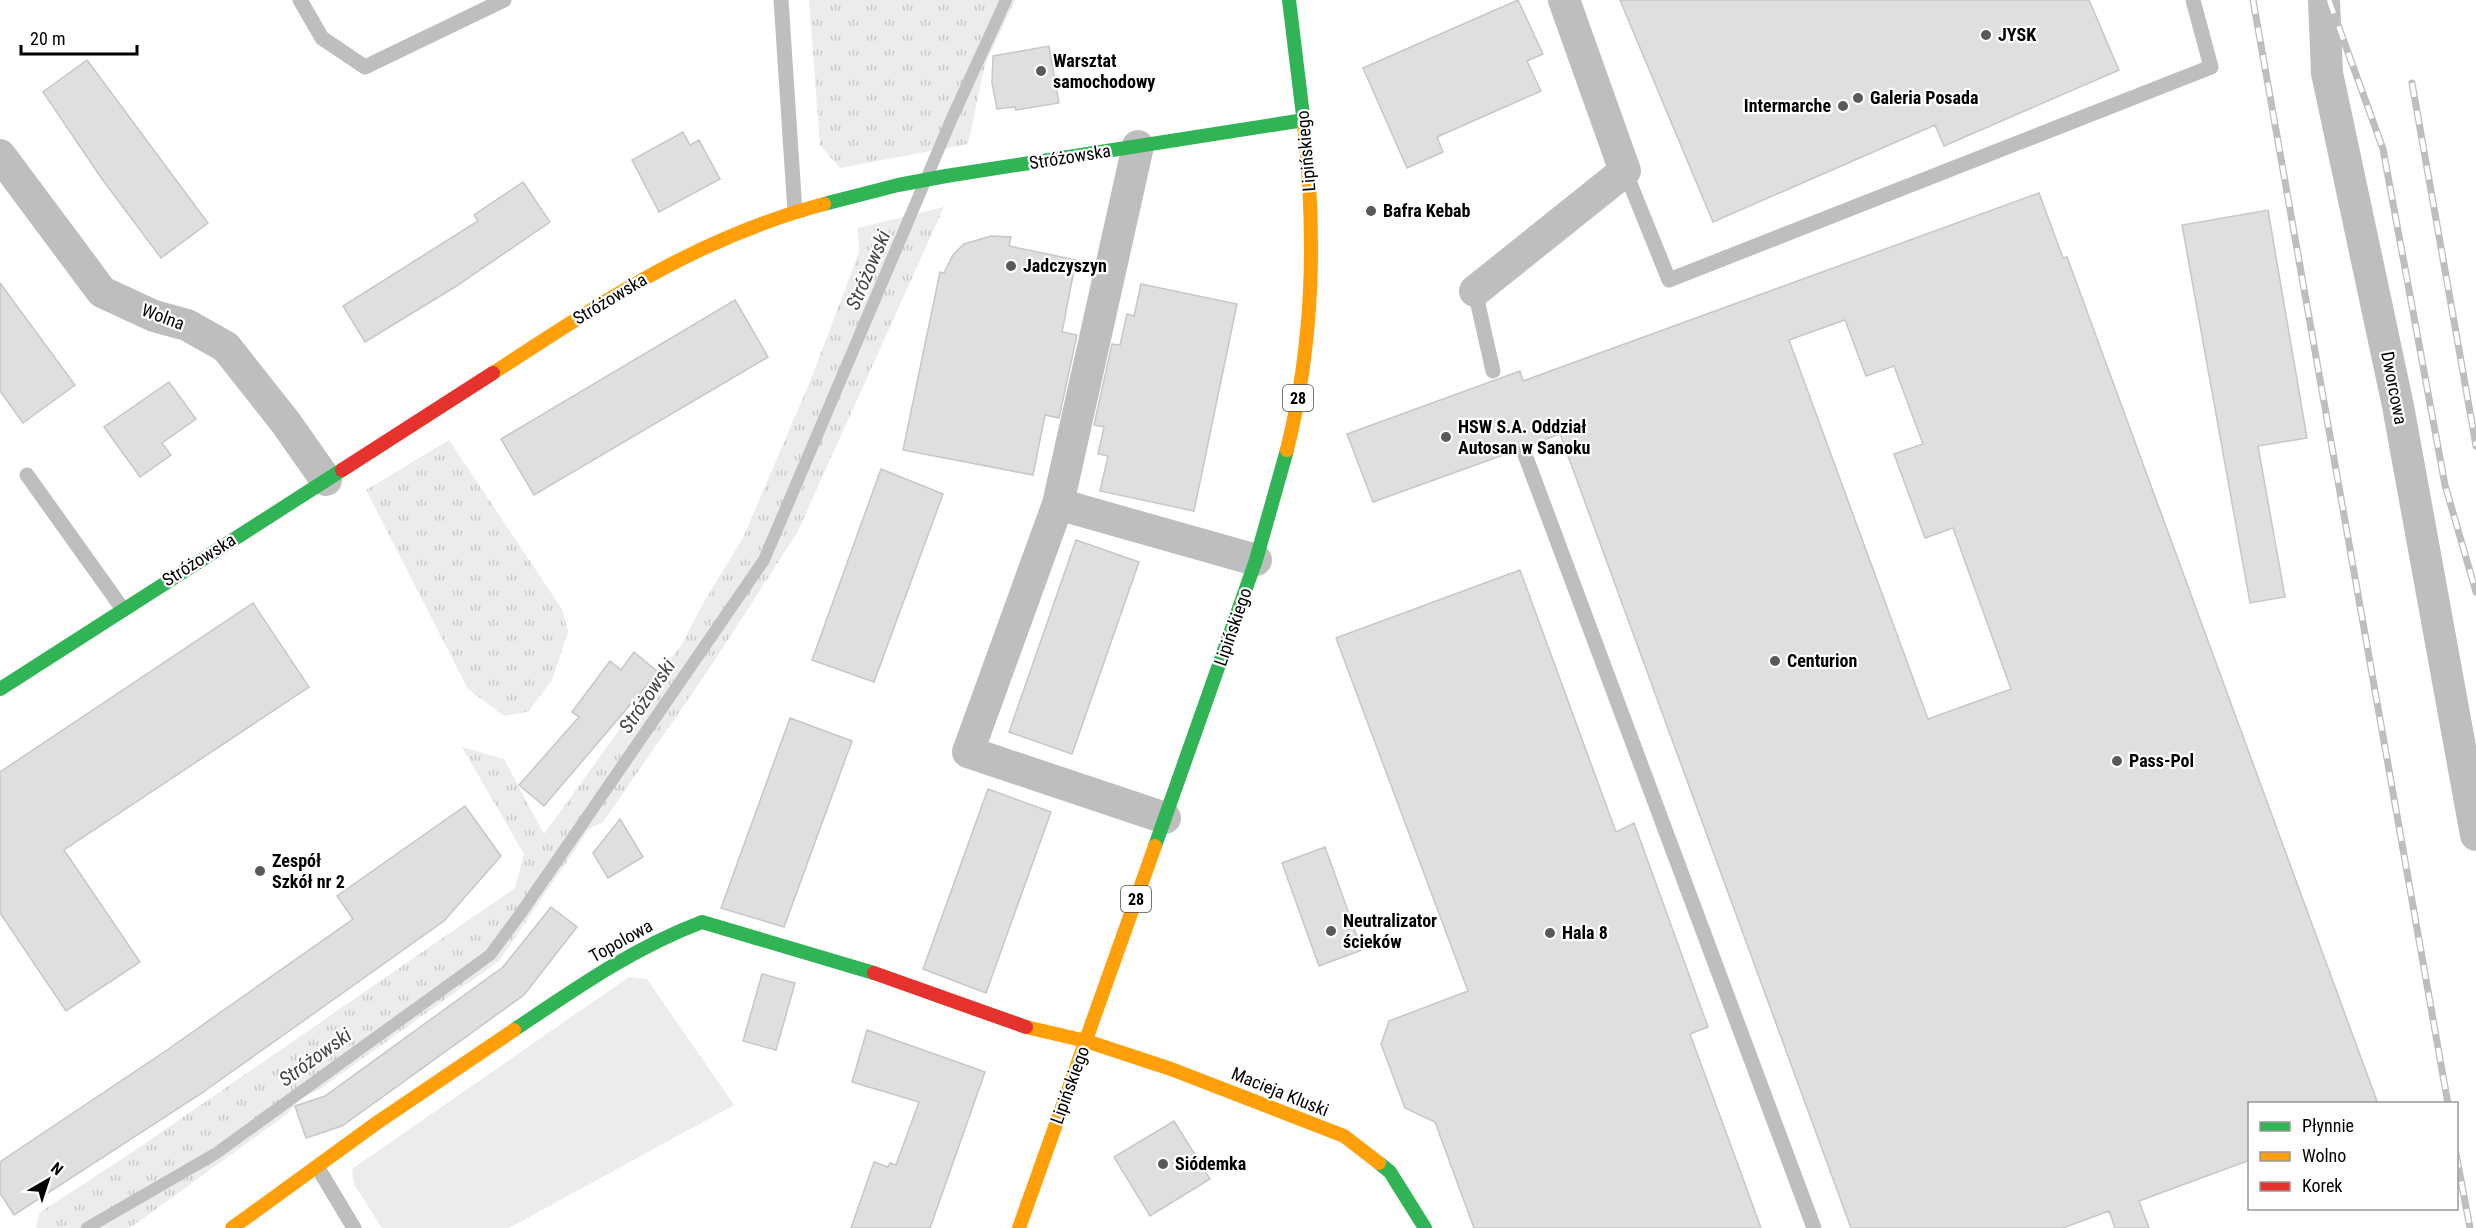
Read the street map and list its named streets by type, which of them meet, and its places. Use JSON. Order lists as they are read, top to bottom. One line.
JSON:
{"streets":{"street":["Lipińskiego","Stróżowska","Wolna","Dworcowa","28","Topolowa","Macieja Kluski"]},"crossings":[["Lipińskiego","Stróżowska"],["Lipińskiego","28"],["Lipińskiego","Topolowa"],["Lipińskiego","Macieja Kluski"],["Stróżowska","Wolna"],["Topolowa","Macieja Kluski"]],"water":["Stróżowski"],"places":["JYSK","Warsztat samochodowy","Galeria Posada","Intermarche","Bafra Kebab","Jadczyszyn","HSW S.A. Oddział Autosan w Sanoku","Centurion","Pass-Pol","Zespół Szkół nr 2","Neutralizator ścieków","Hala 8","Siódemka"],"legend":["Płynnie","Wolno","Korek"],"scale_bar":"20 m","north":"top right"}
